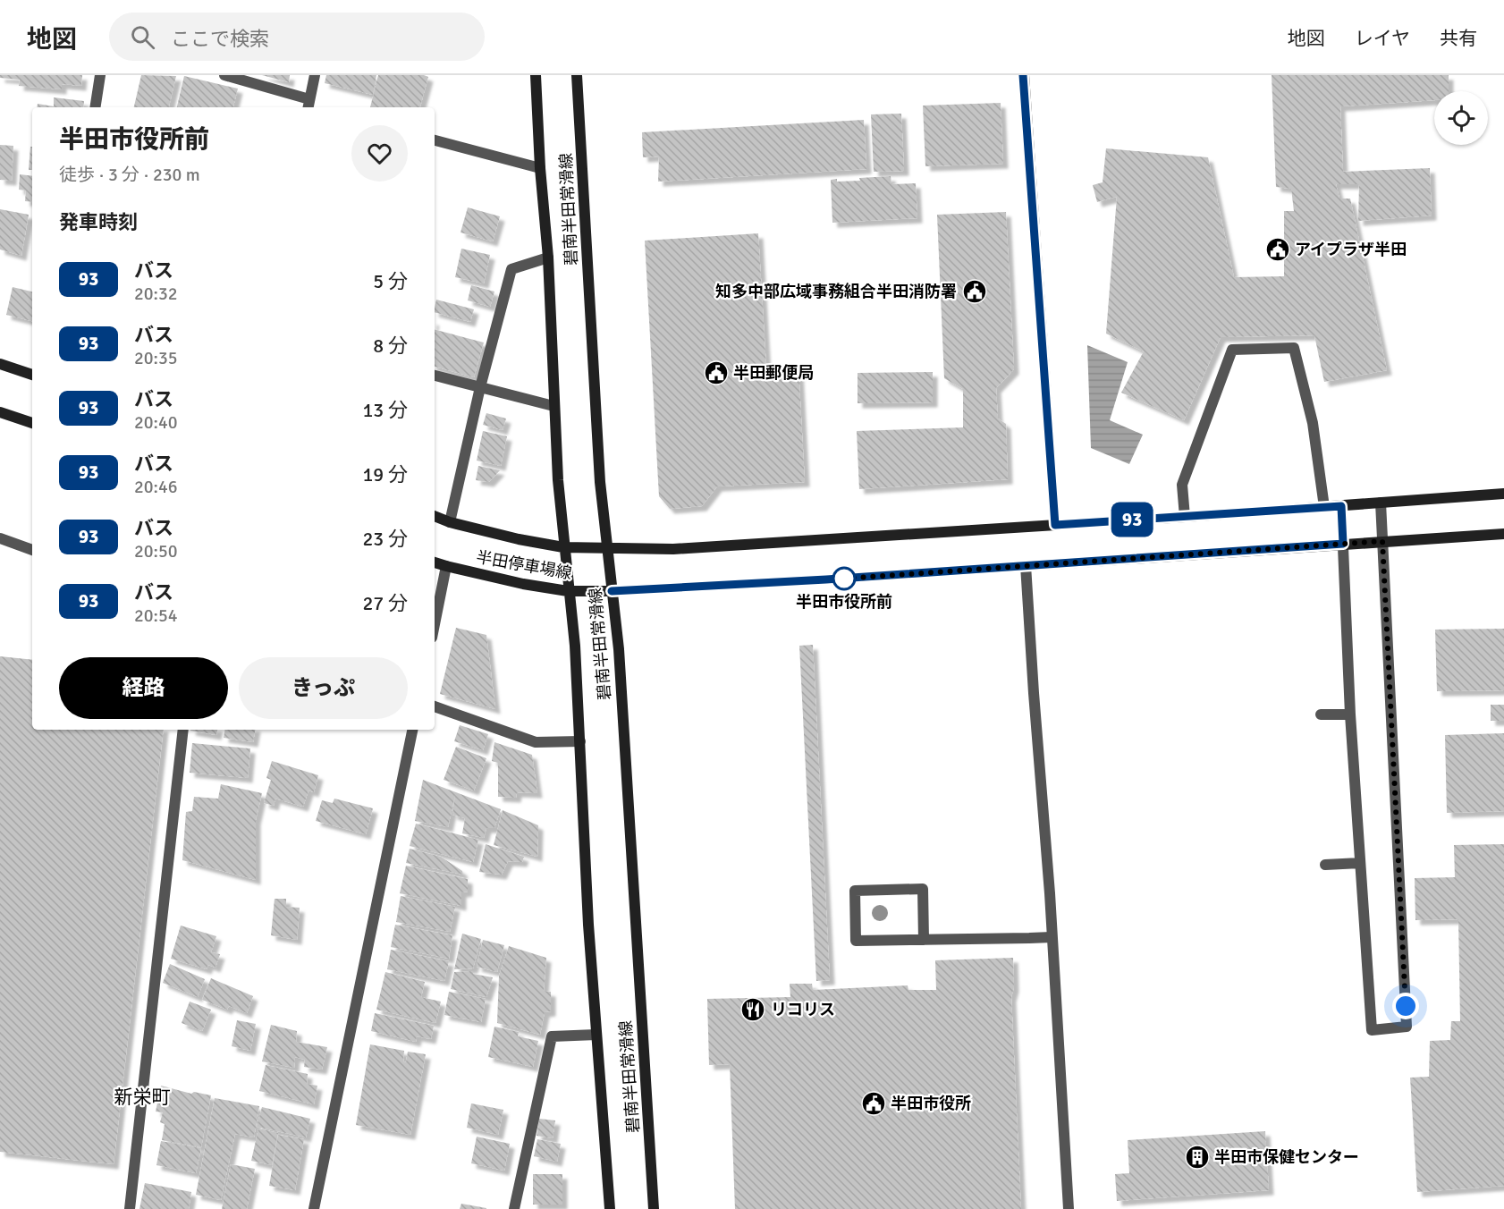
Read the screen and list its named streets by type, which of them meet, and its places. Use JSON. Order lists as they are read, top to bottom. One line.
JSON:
{"streets":{"main road":["碧南半田常滑線","半田停車場線"]},"crossings":[["碧南半田常滑線","半田停車場線"]],"districts":["新栄町"],"places":{"public building":["アイプラザ半田","知多中部広域事務組合半田消防署","半田郵便局","半田市役所"],"other":["半田市役所前"],"restaurant":["リコリス"],"building":["半田市保健センター"]},"lines":["bus line 93"],"page":{"header":"地図","search":"ここで検索","nav":["地図","レイヤ","共有"],"on_map":"93","heading":[["半田市役所前","徒歩 · 3 分 · 230 m"],"発車時刻"],"list":[{"mark":"93","name":"バス","note":"20:32","value":"5 分"},{"mark":"93","name":"バス","note":"20:35","value":"8 分"},{"mark":"93","name":"バス","note":"20:40","value":"13 分"},{"mark":"93","name":"バス","note":"20:46","value":"19 分"},{"mark":"93","name":"バス","note":"20:50","value":"23 分"},{"mark":"93","name":"バス","note":"20:54","value":"27 分"}],"buttons":["経路","きっぷ"]}}
